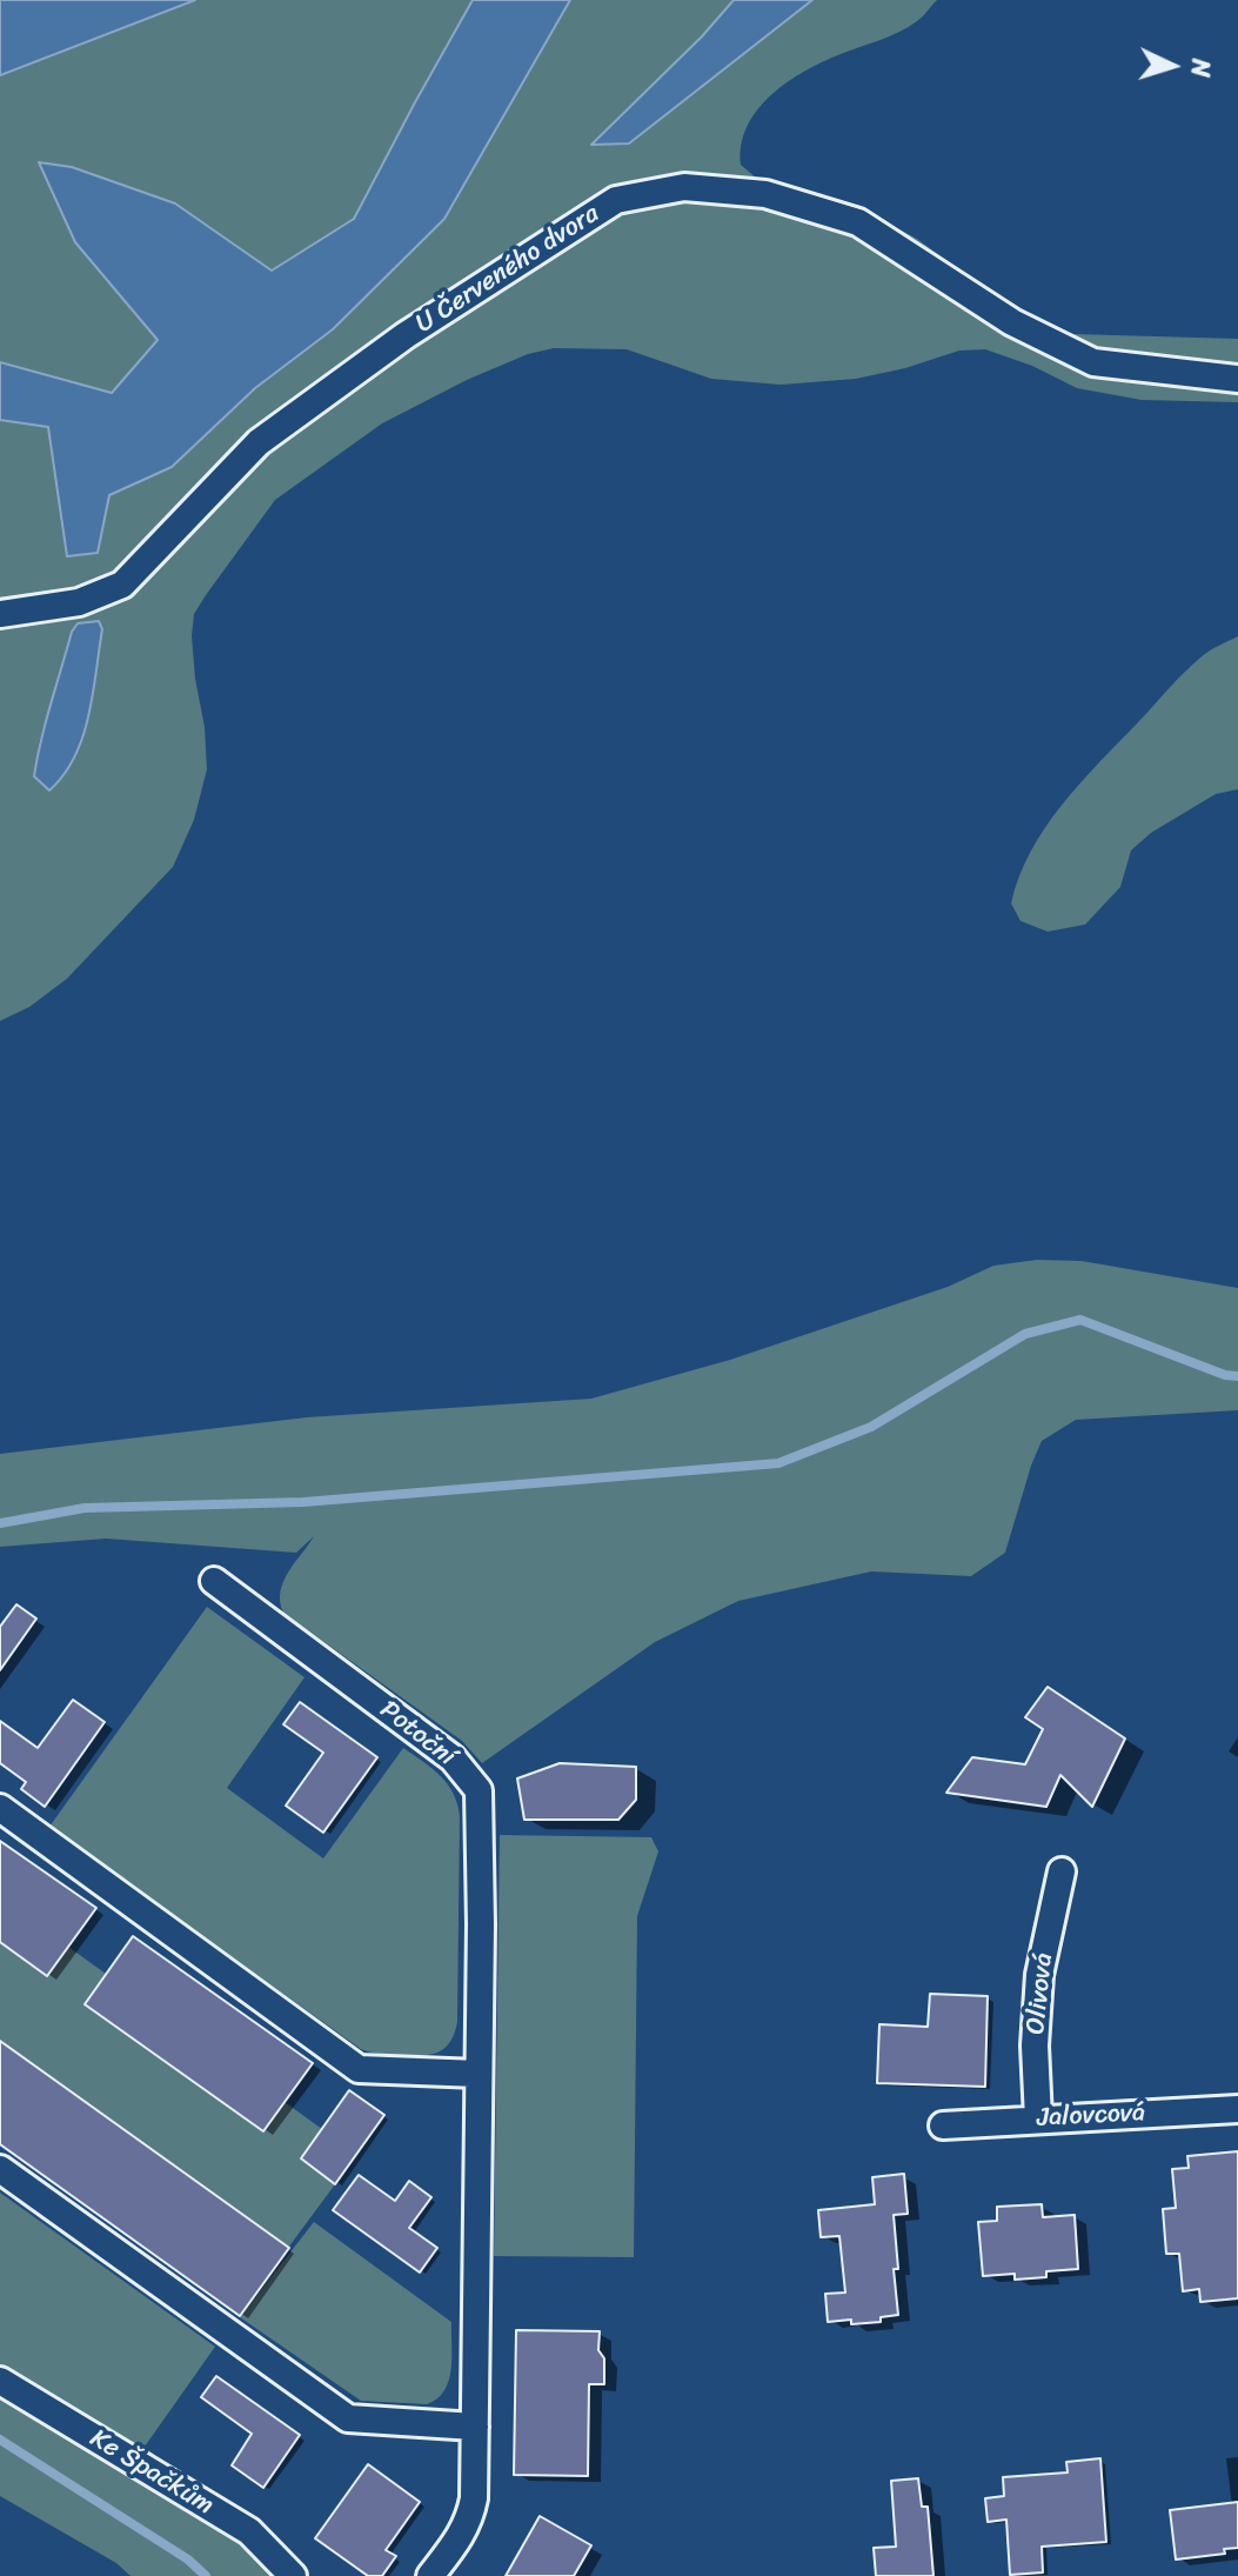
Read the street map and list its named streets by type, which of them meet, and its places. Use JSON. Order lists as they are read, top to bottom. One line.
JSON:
{"streets":{"street":["U Červeného dvora","Potoční","Olivová","Jalovcová","Ke Špačkům"]},"crossings":[["Olivová","Jalovcová"]],"north":"right"}
